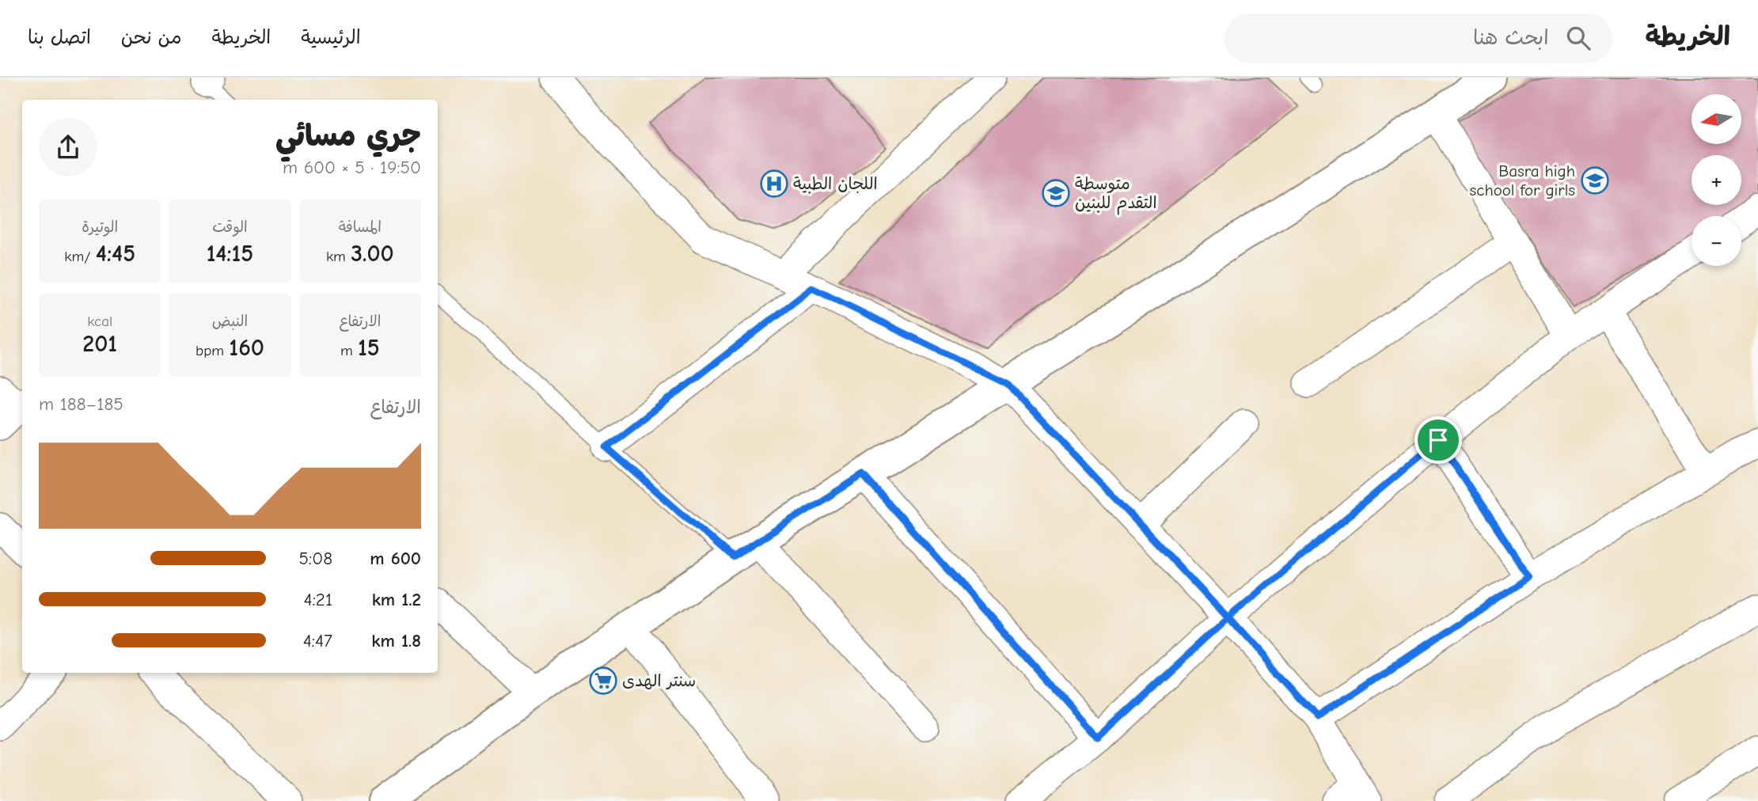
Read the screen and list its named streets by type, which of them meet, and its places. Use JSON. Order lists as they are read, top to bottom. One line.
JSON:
{"places":{"school or university":["Basra high school for girls","متوسطة التقدم للبنين"],"hospital":["اللجان الطبية"],"supermarket":["سنتر الهدى"]},"north":"left","page":{"header":"الخريطة","search":"ابحث هنا","nav":["الرئيسية","الخريطة","من نحن","اتصل بنا"],"map_buttons":["+","−"],"heading":["جري مسائي","19:50 · 5 × 600 m"],"stats":[["المسافة","3.00 km"],["الوقت","14:15"],["الوتيرة","4:45 /km"],["الارتفاع","15 m"],["النبض","160 bpm"],["kcal","201"]],"chart":["الارتفاع","185–188 m"],"list":[{"name":"600 m","note":"5:08"},{"name":"1.2 km","note":"4:21"},{"name":"1.8 km","note":"4:47"}]}}
